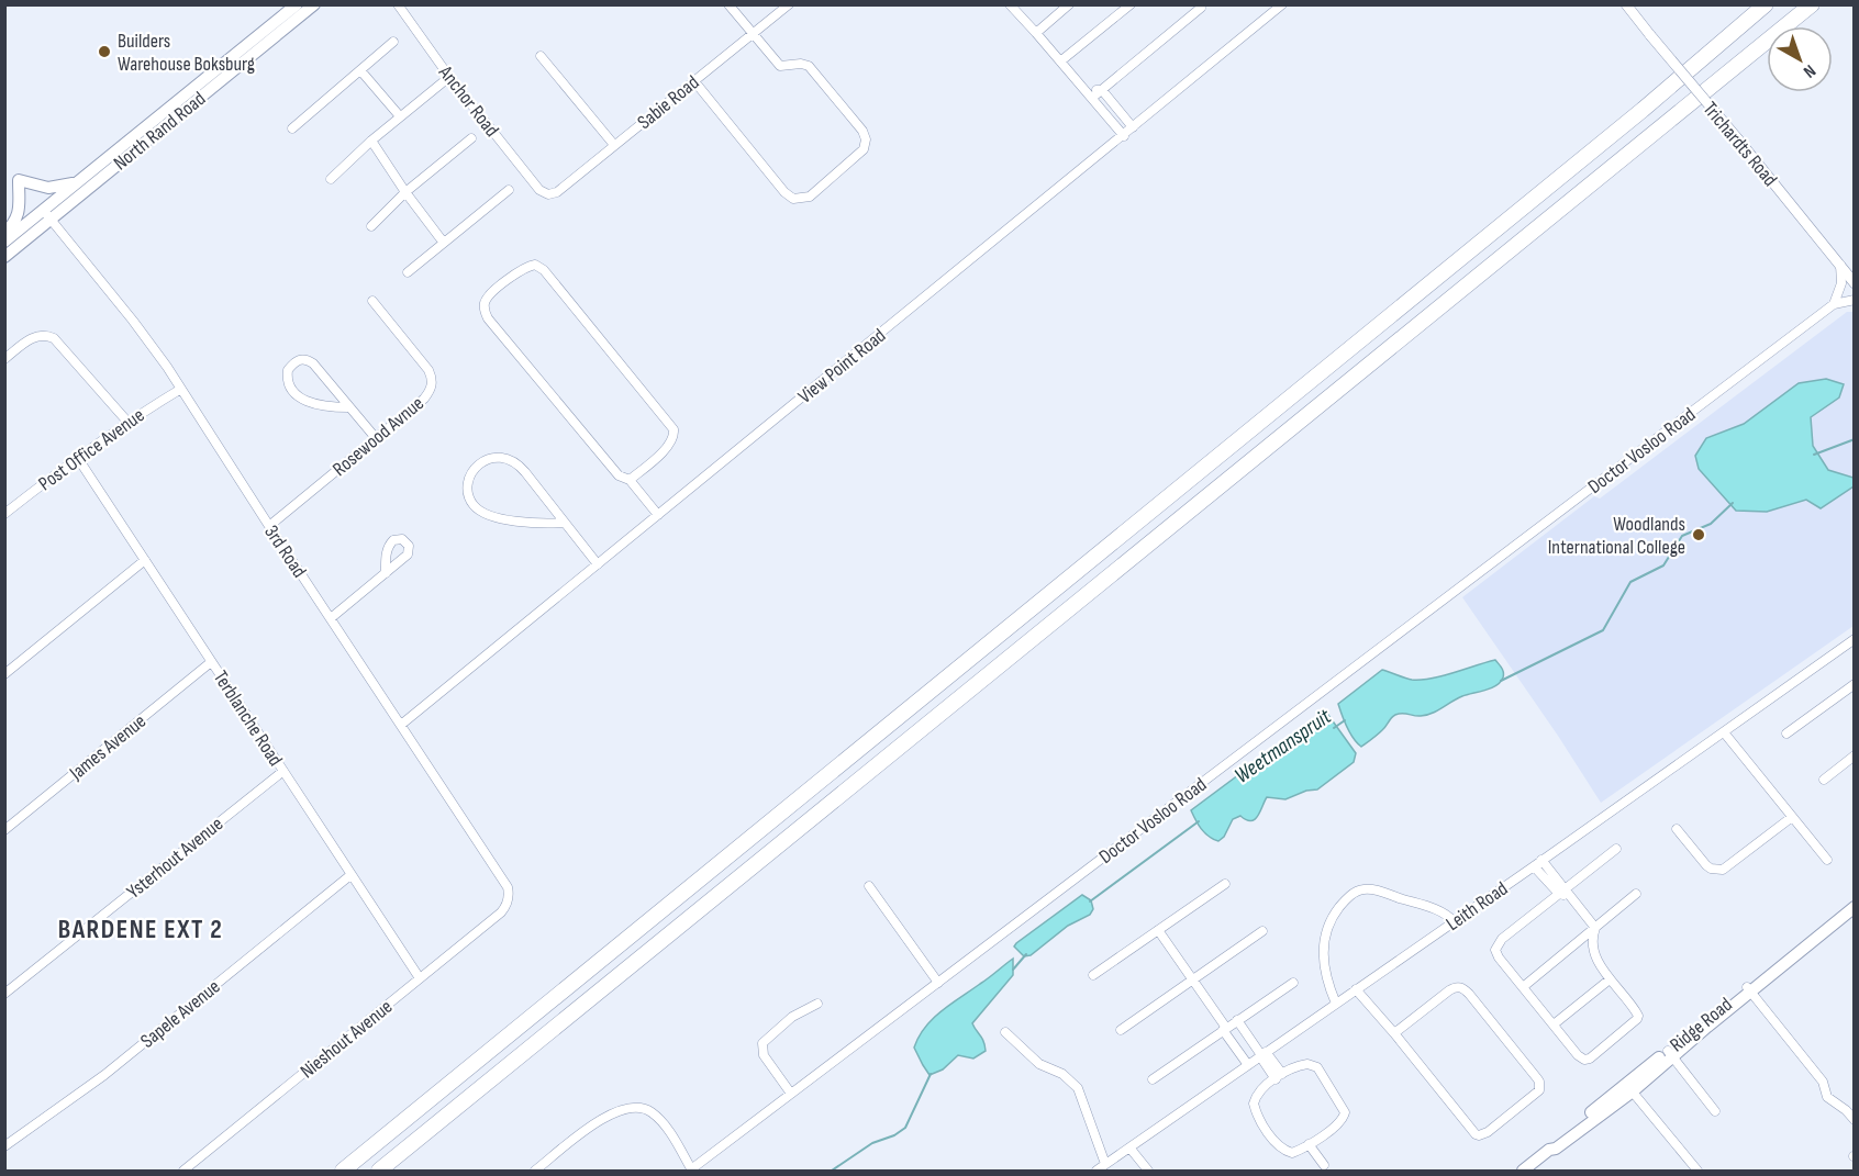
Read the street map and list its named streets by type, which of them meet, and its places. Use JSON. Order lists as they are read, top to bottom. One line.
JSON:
{"streets":{"main road":["North Rand Road","Ridge Road"],"street":["Anchor Road","Sabie Road","Trichardts Road","View Point Road","Rosewood Avnue","Post Office Avenue","Doctor Vosloo Road","3rd Road","Terblanche Road","James Avenue","Ysterhout Avenue","Leith Road","Sapele Avenue","Nieshout Avenue"]},"crossings":[["Anchor Road","Sabie Road"],["North Rand Road","3rd Road"],["View Point Road","3rd Road"],["Rosewood Avnue","3rd Road"],["Post Office Avenue","3rd Road"],["Post Office Avenue","Terblanche Road"],["3rd Road","Nieshout Avenue"],["Terblanche Road","James Avenue"],["Terblanche Road","Ysterhout Avenue"],["Terblanche Road","Sapele Avenue"],["Terblanche Road","Nieshout Avenue"]],"districts":["BARDENE EXT 2"],"water":["Weetmanspruit"],"places":["Builders Warehouse Boksburg","Woodlands International College"],"north":"bottom right"}
